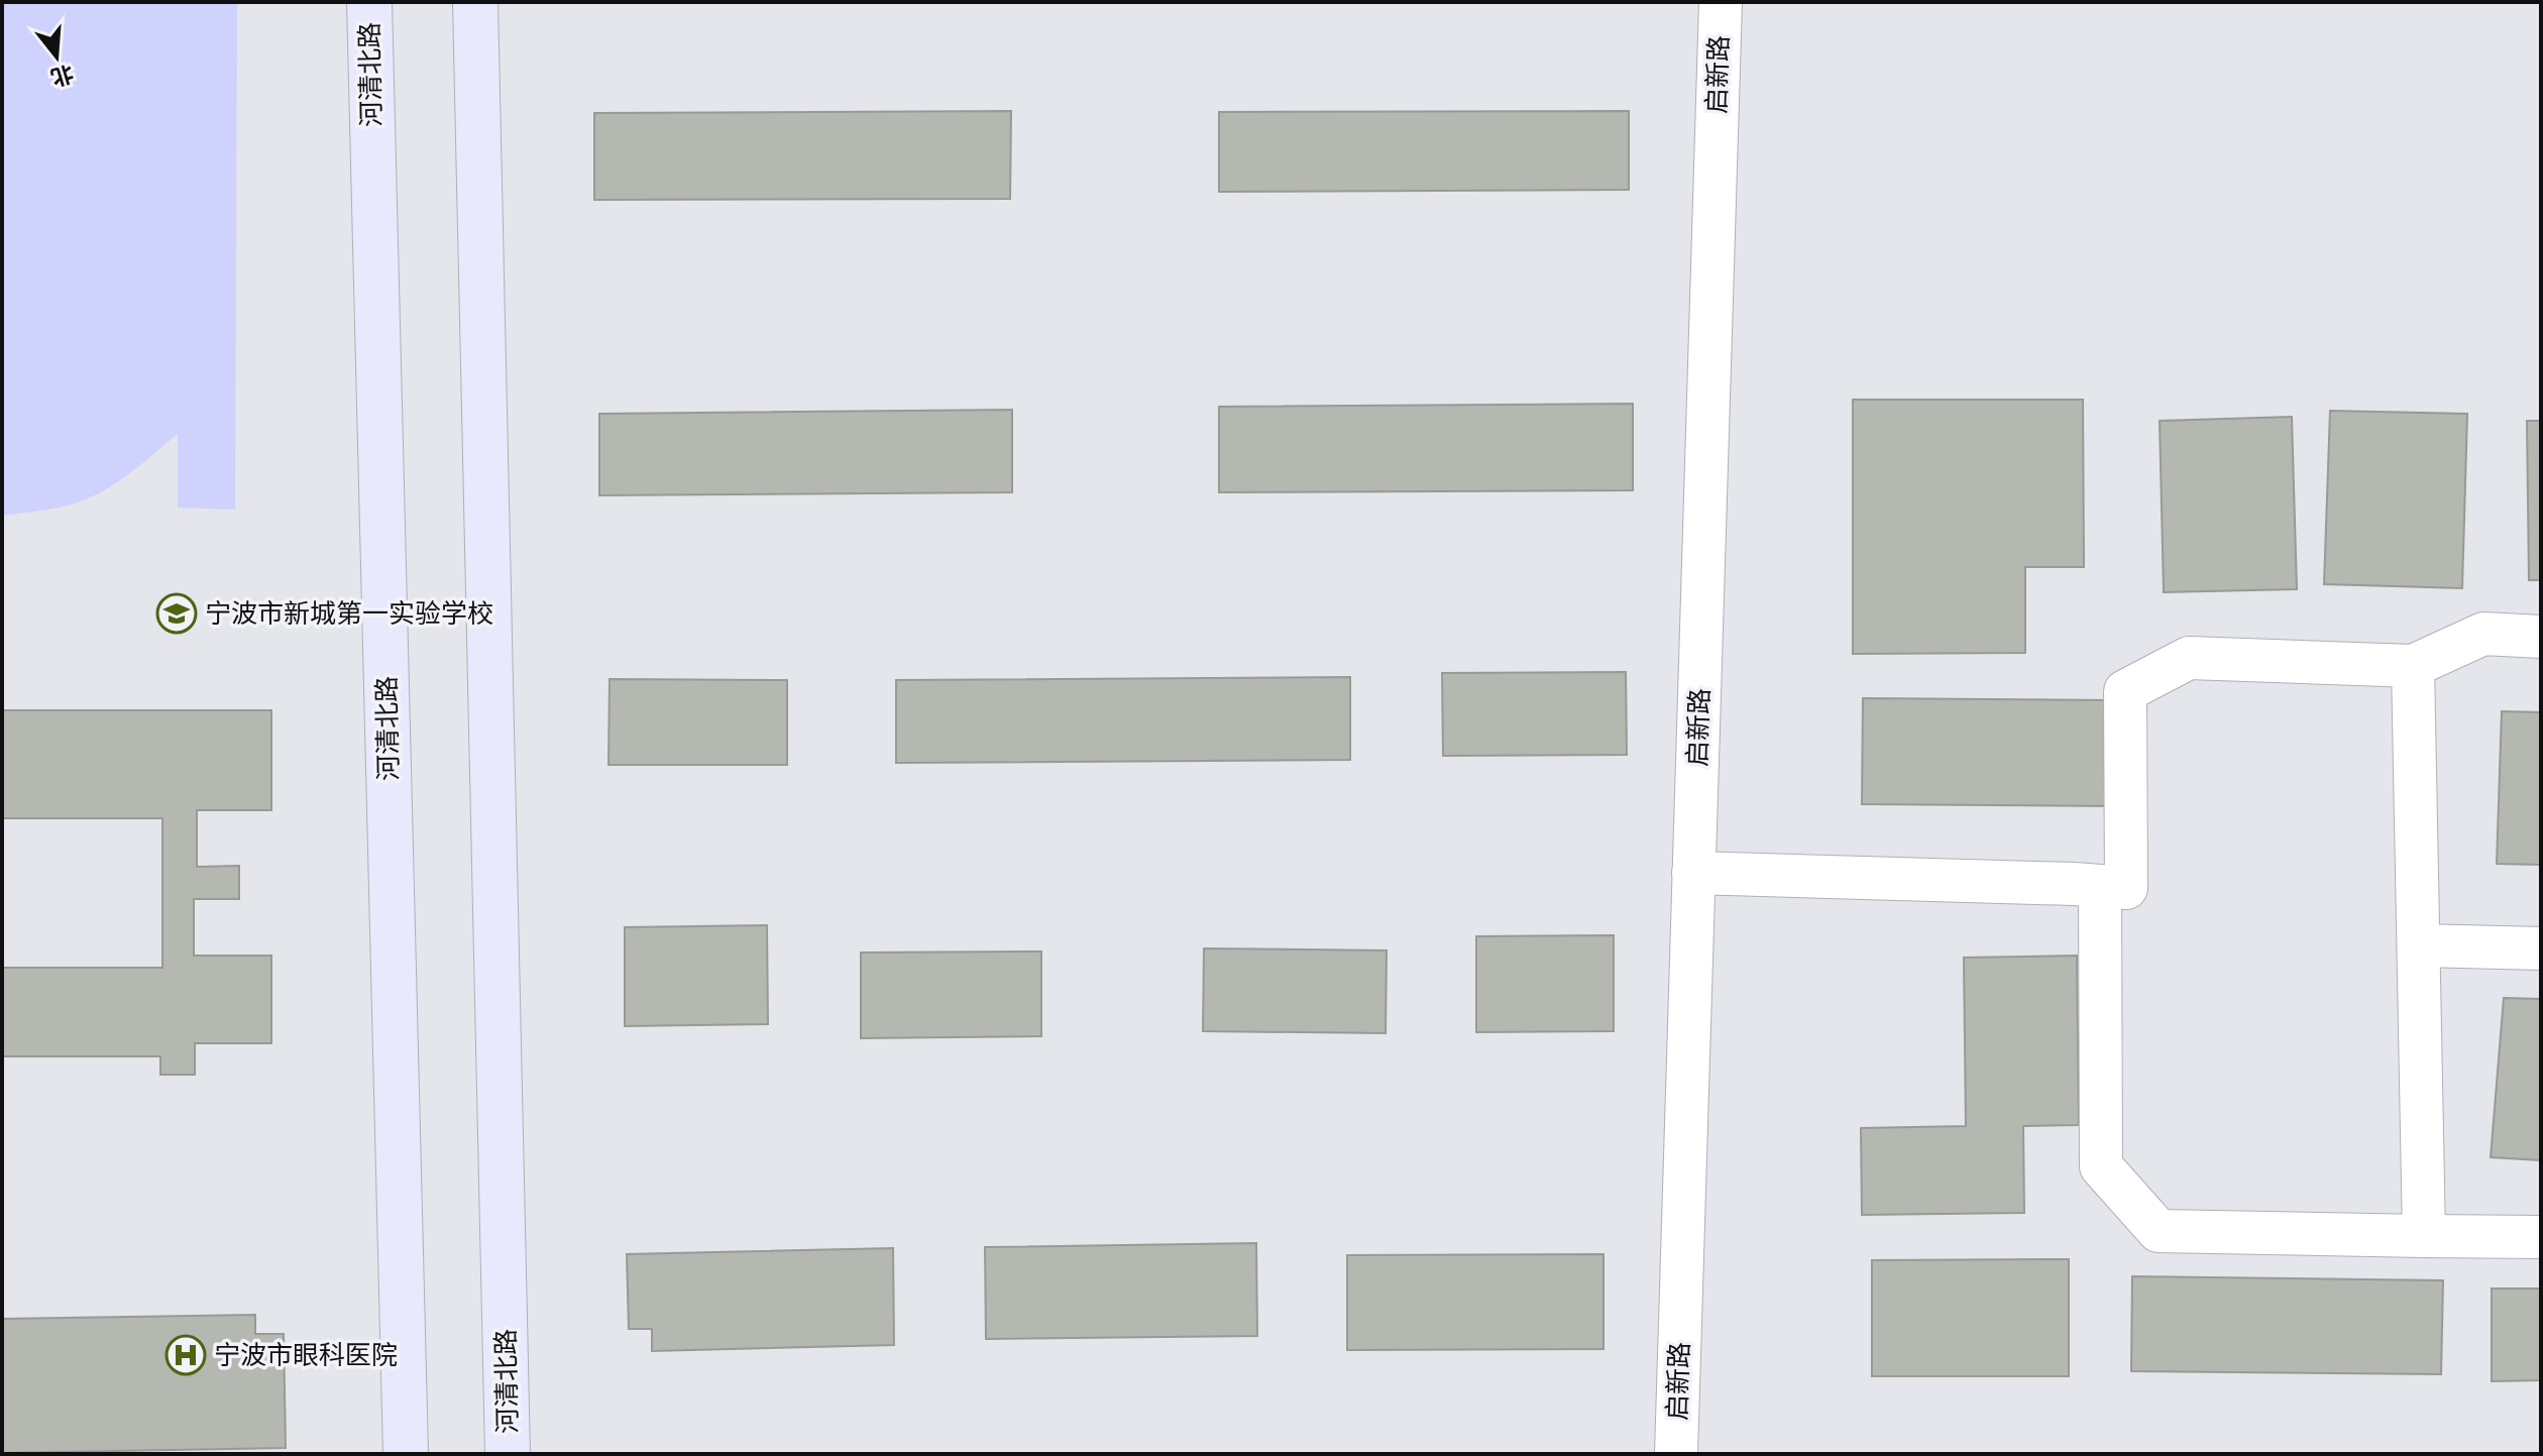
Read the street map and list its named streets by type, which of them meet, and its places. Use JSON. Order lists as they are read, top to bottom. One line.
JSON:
{"streets":{"main road":["河清北路"],"street":["启新路"]},"places":{"school or university":["宁波市新城第一实验学校"],"hospital":["宁波市眼科医院"]},"north":"bottom"}
